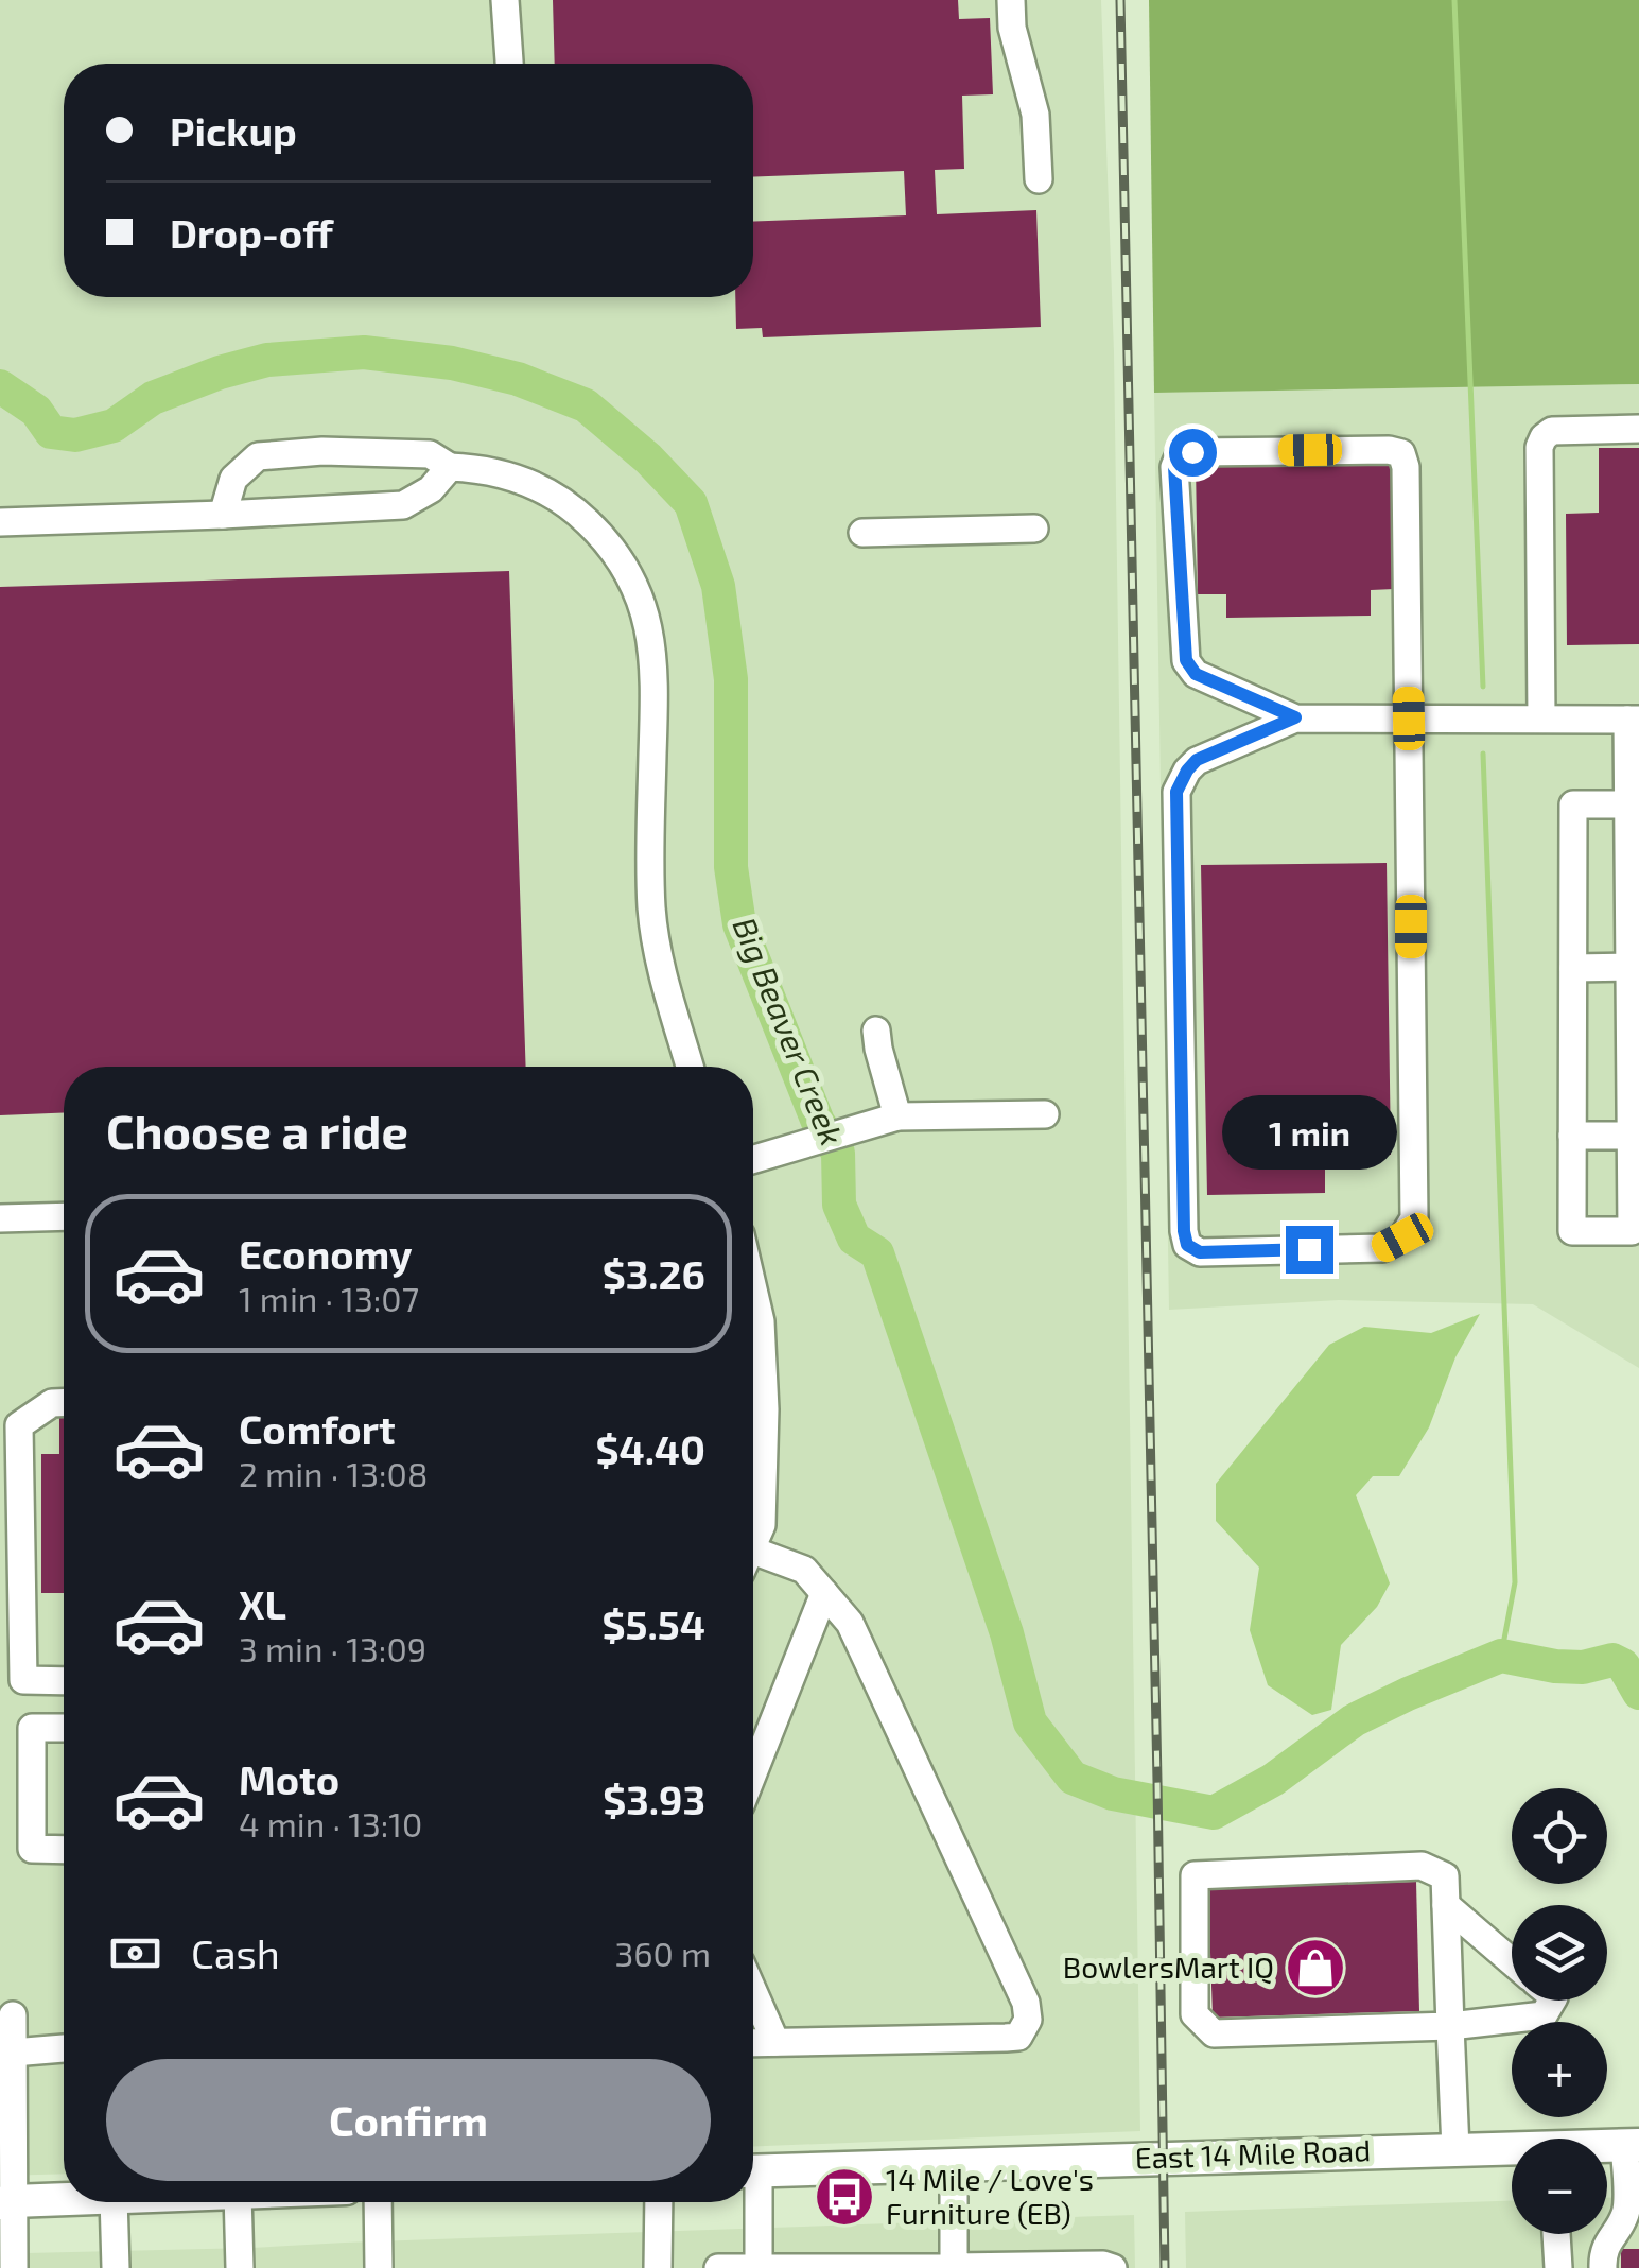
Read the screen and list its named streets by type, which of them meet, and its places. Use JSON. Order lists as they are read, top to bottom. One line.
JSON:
{"streets":{"main road":["East 14 Mile Road"]},"water":["Big Beaver Creek"],"places":{"shop":["BowlersMart IQ"],"bus stop":["14 Mile / Love's Furniture (EB)"]},"page":{"banner":["Pickup","Drop-off"],"heading":"Choose a ride","bubble":"1 min","list":[{"name":"Economy","note":"1 min · 13:07","value":"$3.26"},{"name":"Comfort","note":"2 min · 13:08","value":"$4.40"},{"name":"XL","note":"3 min · 13:09","value":"$5.54"},{"name":"Moto","note":"4 min · 13:10","value":"$3.93"}],"map_buttons":["+","−"],"pay":["Cash","360 m"],"buttons":"Confirm"}}
